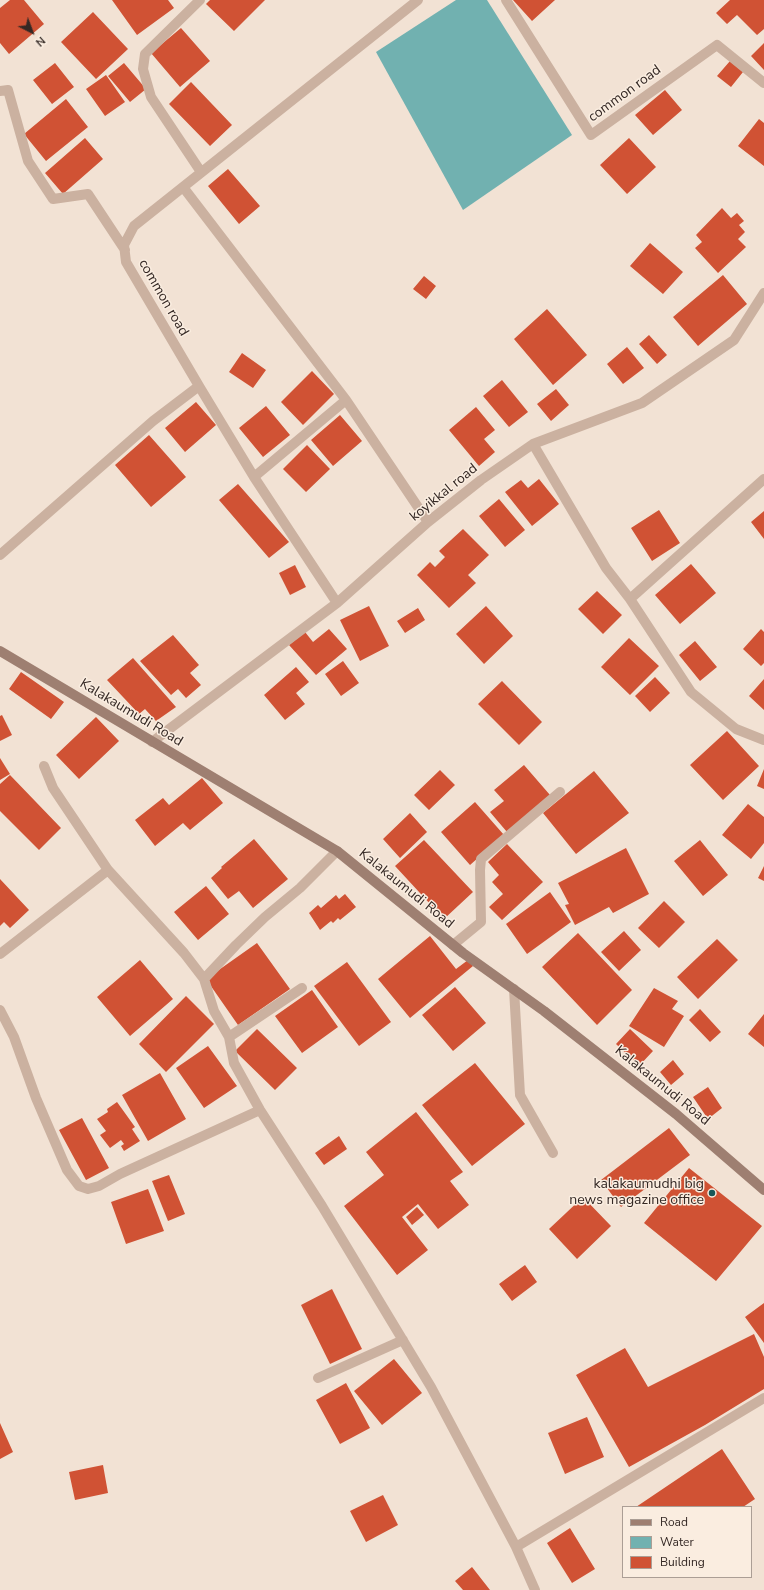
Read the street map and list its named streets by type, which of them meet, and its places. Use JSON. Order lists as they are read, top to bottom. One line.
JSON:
{"streets":{"street":["common road","koyikkal road","Kalakaumudi Road"]},"crossings":[["koyikkal road","Kalakaumudi Road"]],"places":["kalakaumudhi big news magazine office"],"legend":["Road","Water","Building"],"north":"bottom right"}
